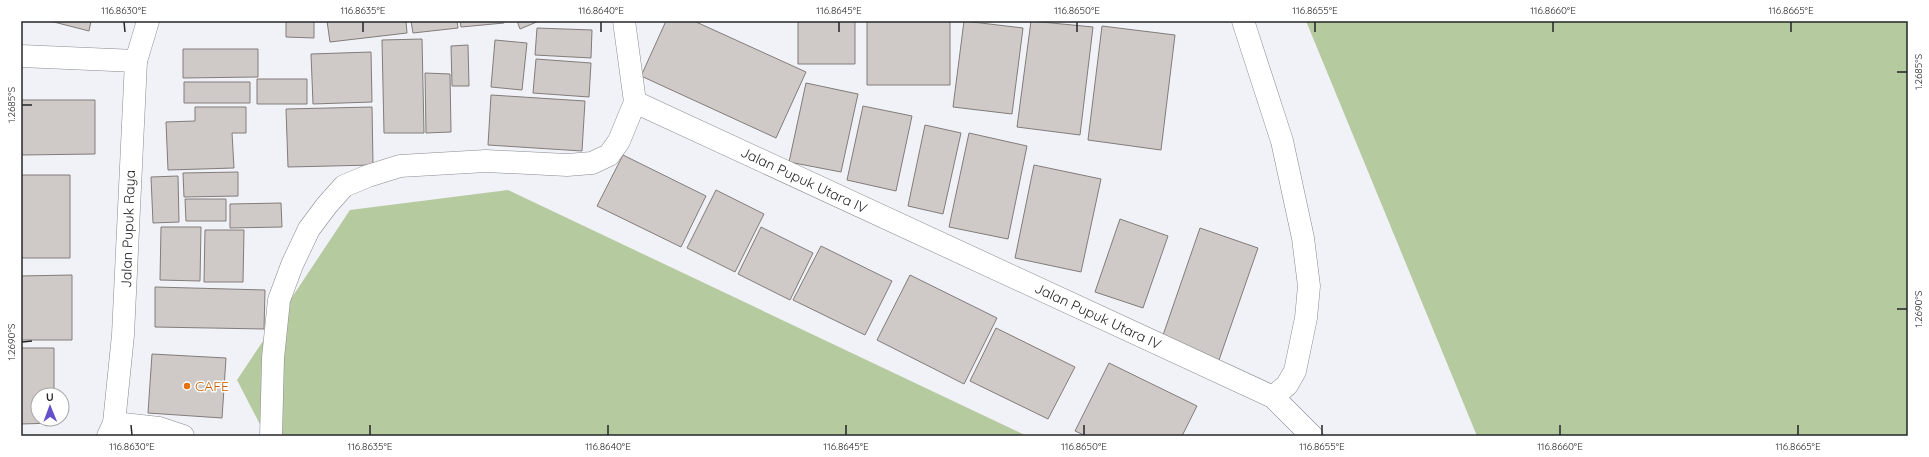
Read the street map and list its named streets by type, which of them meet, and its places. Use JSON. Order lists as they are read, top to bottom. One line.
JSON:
{"streets":{"street":["Jalan Pupuk Utara IV","Jalan Pupuk Raya"]},"places":["CAFE"],"north":"top","coordinates":["116.8630°E","116.8635°E","116.8640°E","116.8645°E","116.8650°E","116.8655°E","116.8660°E","116.8665°E","1.2685°S","1.2690°S"]}
